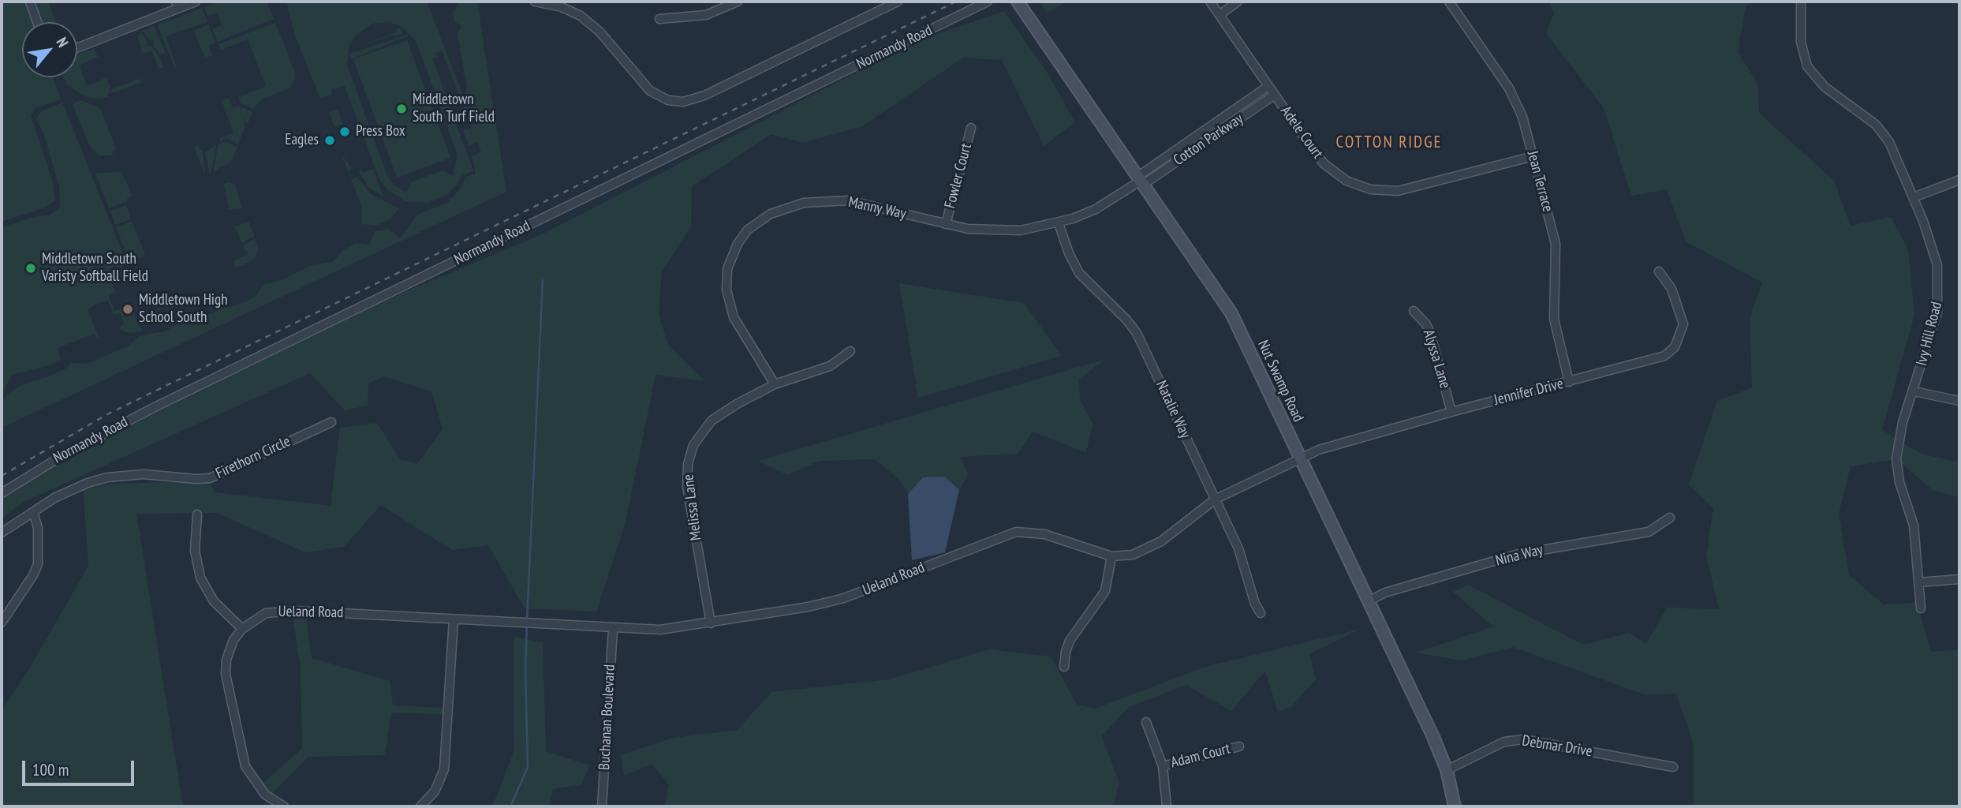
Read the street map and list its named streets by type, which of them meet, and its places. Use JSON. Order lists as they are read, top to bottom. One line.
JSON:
{"streets":{"main road":["Nut Swamp Road"],"street":["Normandy Road","Adele Court","Cotton Parkway","Fowler Court","Jean Terrace","Manny Way","Ivy Hill Road","Alyssa Lane","Jennifer Drive","Natalie Way","Firethorn Circle","Melissa Lane","Nina Way","Ueland Road","Buchanan Boulevard","Debmar Drive","Adam Court"]},"crossings":[["Adele Court","Cotton Parkway"],["Adele Court","Jean Terrace"],["Cotton Parkway","Manny Way"],["Cotton Parkway","Nut Swamp Road"],["Fowler Court","Manny Way"],["Jean Terrace","Jennifer Drive"],["Manny Way","Nut Swamp Road"],["Manny Way","Natalie Way"],["Manny Way","Melissa Lane"],["Alyssa Lane","Jennifer Drive"],["Nut Swamp Road","Jennifer Drive"],["Nut Swamp Road","Nina Way"],["Nut Swamp Road","Ueland Road"],["Nut Swamp Road","Debmar Drive"],["Jennifer Drive","Ueland Road"],["Natalie Way","Ueland Road"],["Melissa Lane","Ueland Road"],["Ueland Road","Buchanan Boulevard"]],"districts":["COTTON RIDGE"],"places":["Middletown South Turf Field","Press Box","Eagles","Middletown South Varisty Softball Field","Middletown High School South"],"scale_bar":"100 m","north":"top right"}
